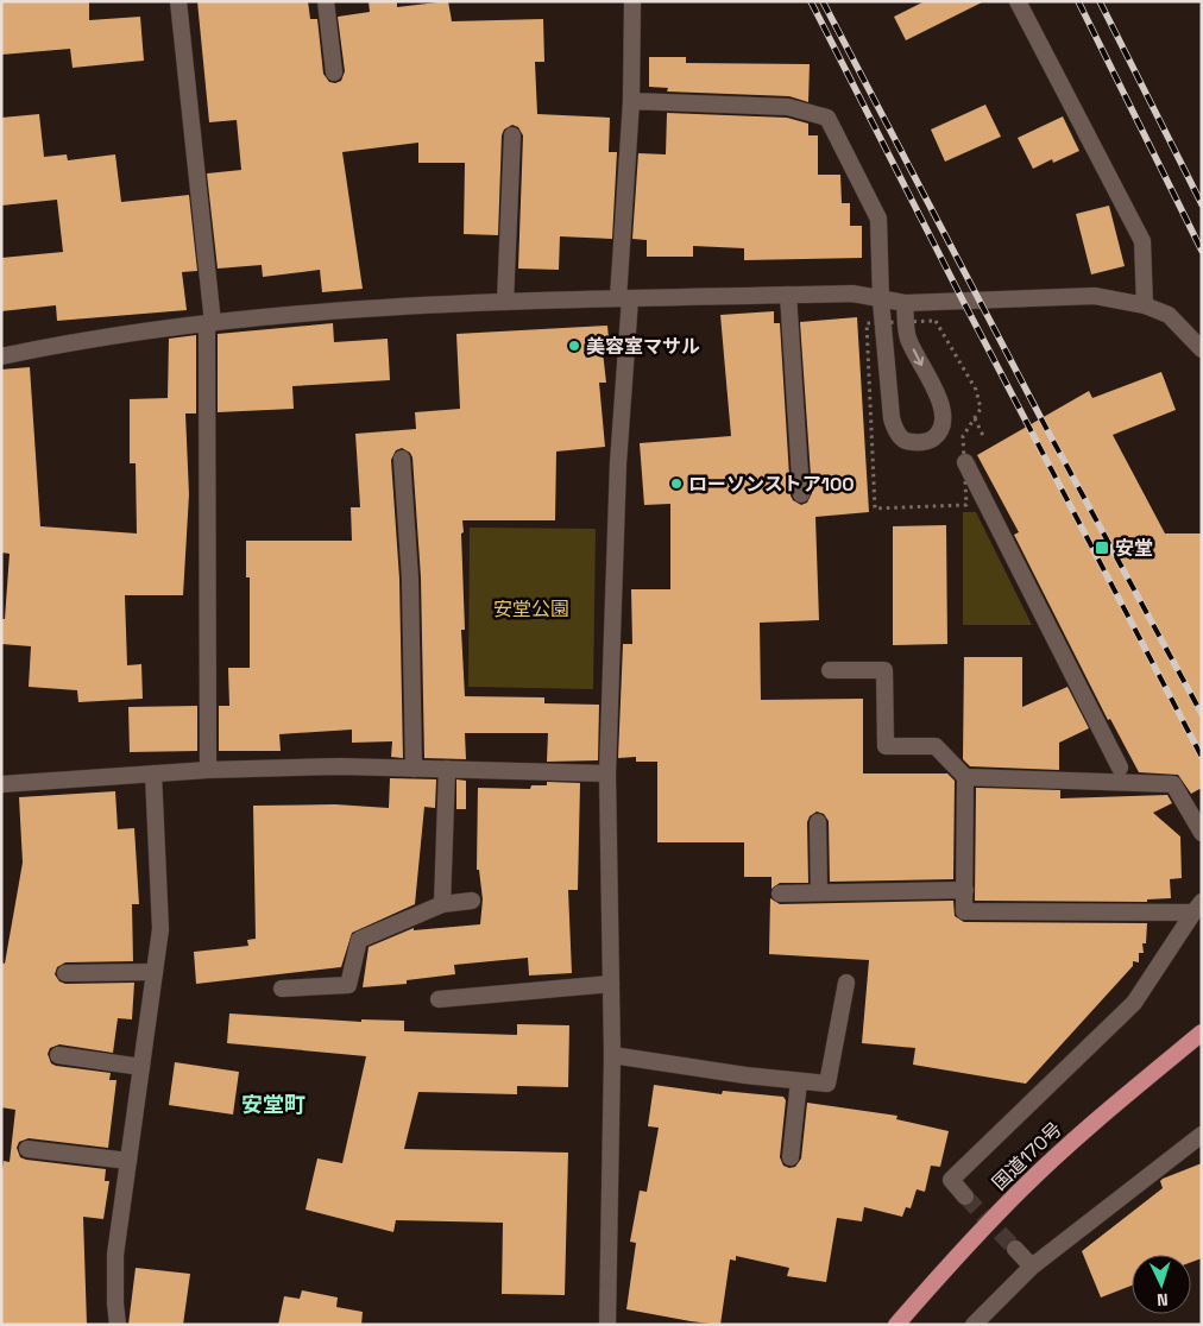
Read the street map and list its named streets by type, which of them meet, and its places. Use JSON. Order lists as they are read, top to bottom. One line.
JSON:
{"streets":{"highway":["国道170号"]},"districts":["安堂町"],"parks":["安堂公園"],"places":{"other":["美容室マサル","ローソンストア100"],"transit":["安堂"]},"north":"bottom"}
